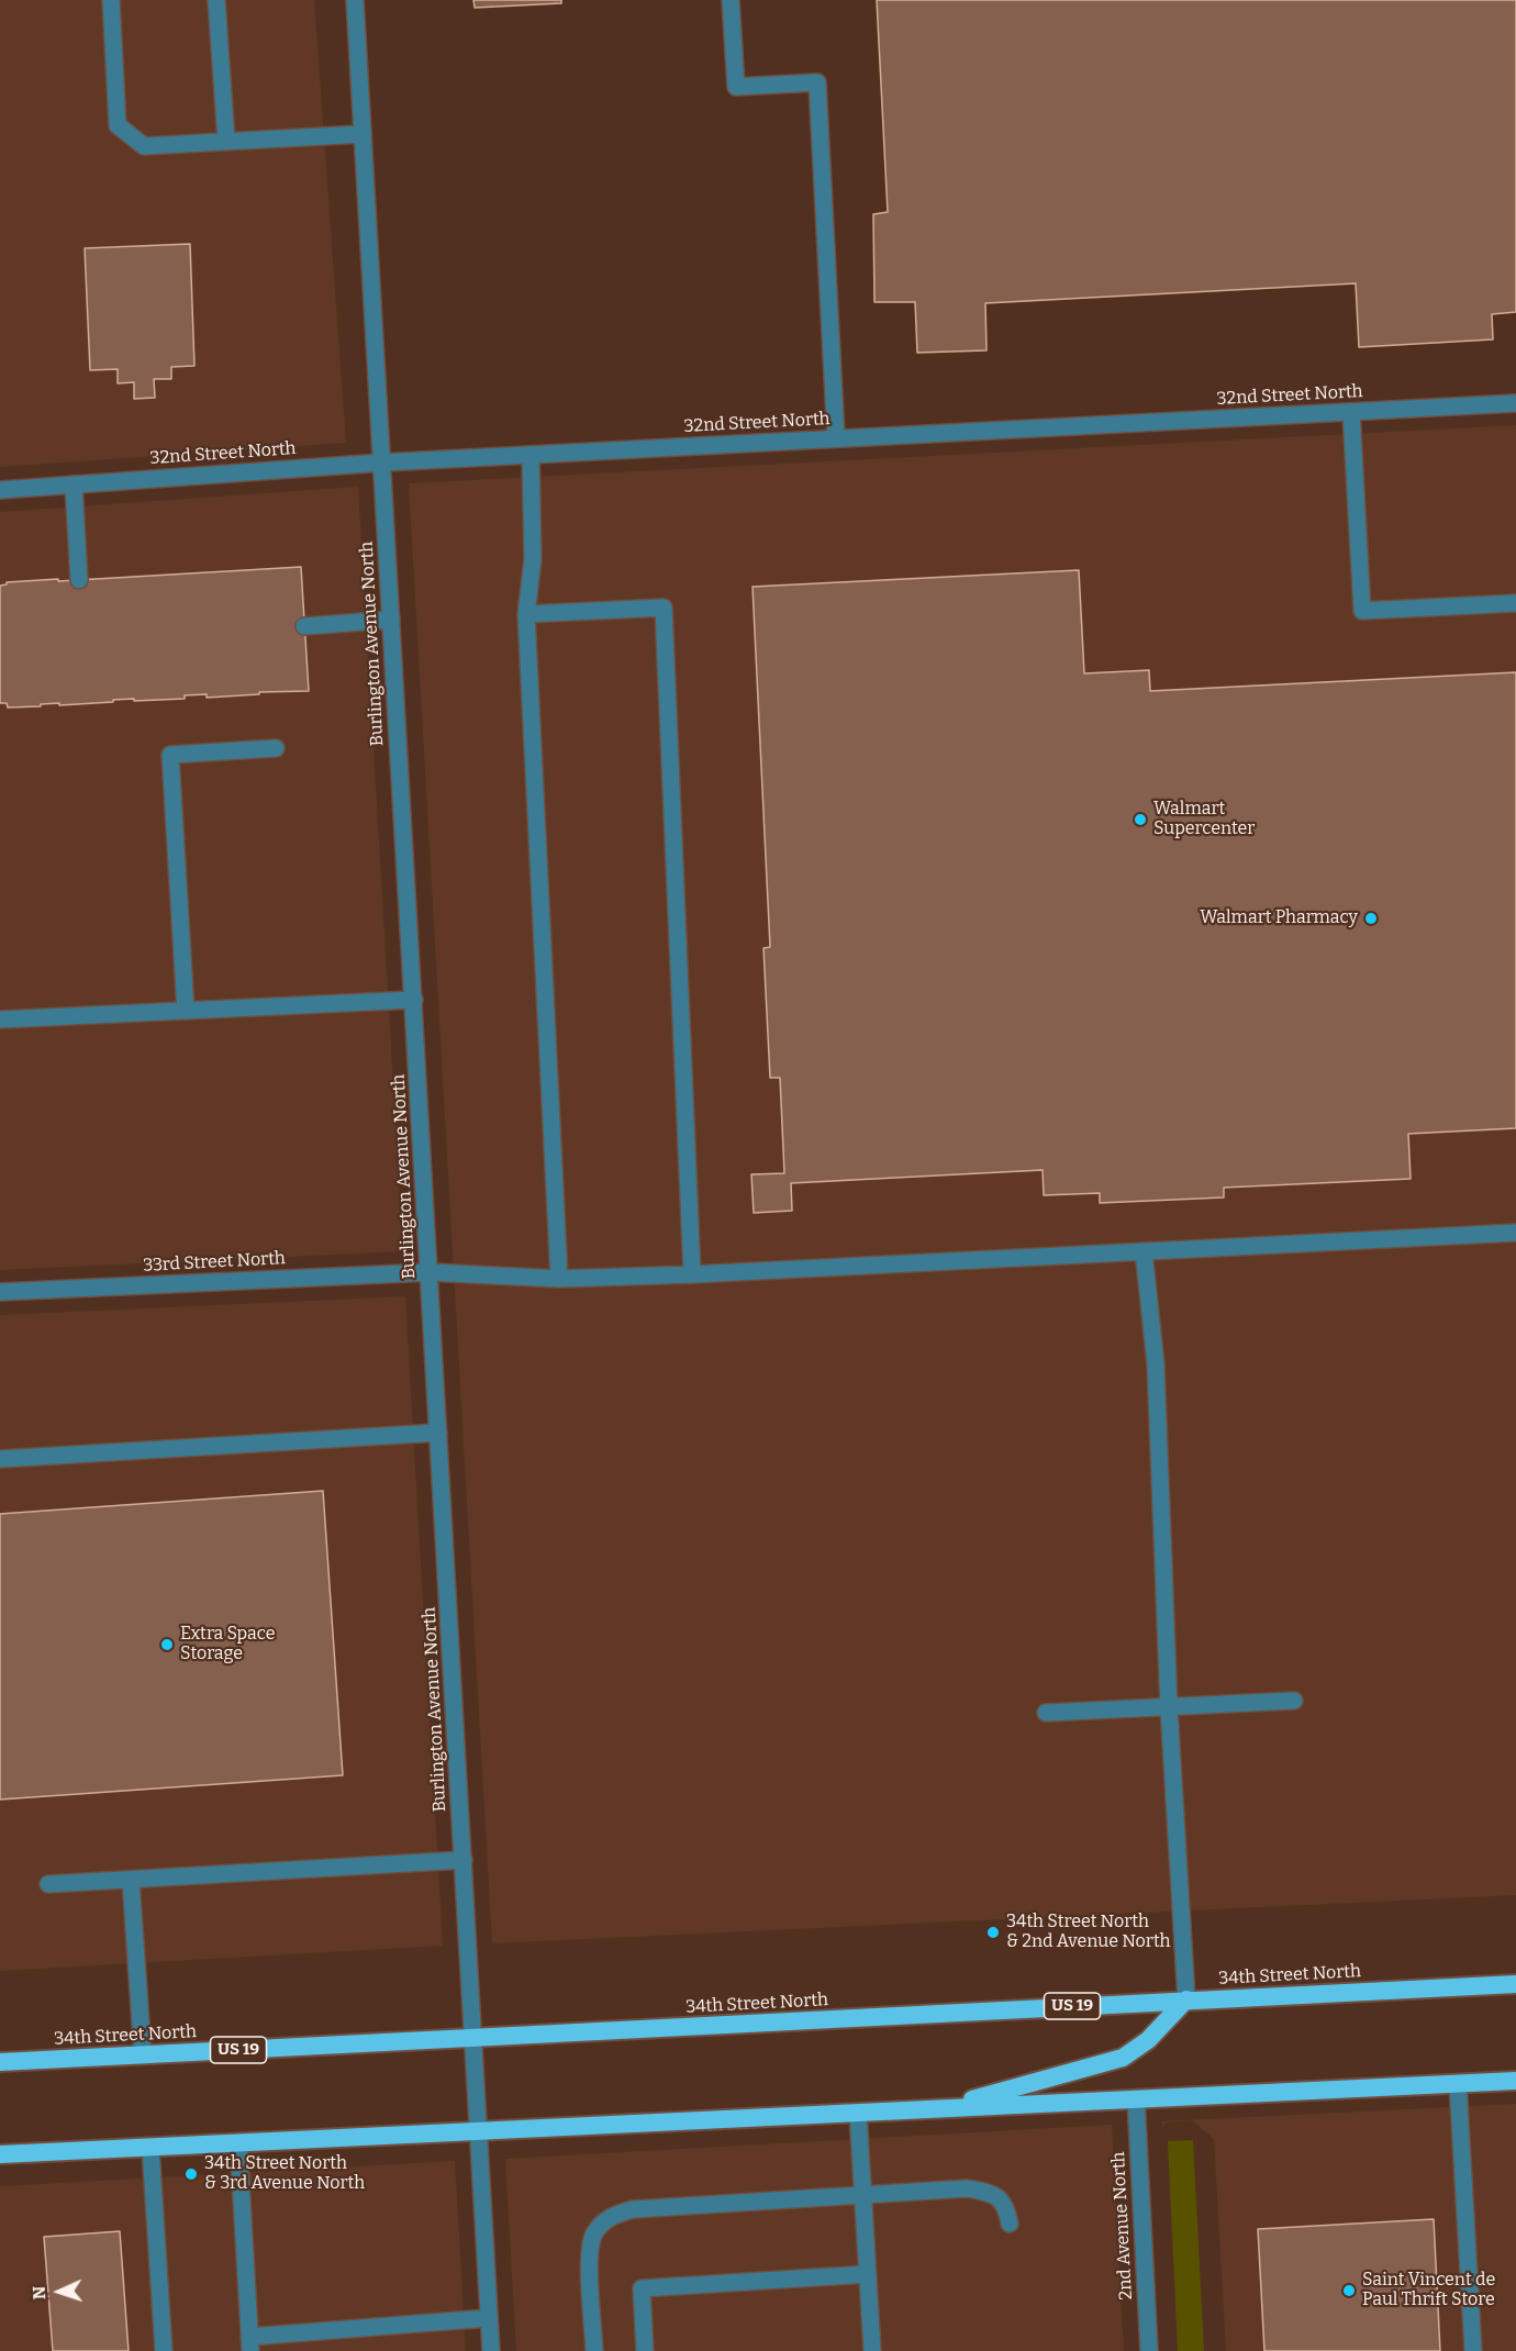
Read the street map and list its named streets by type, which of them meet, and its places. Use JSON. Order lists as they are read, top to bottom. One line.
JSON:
{"streets":{"highway":["34th Street North","US 19"],"street":["32nd Street North","Burlington Avenue North","33rd Street North","2nd Avenue North"]},"crossings":[["32nd Street North","Burlington Avenue North"],["Burlington Avenue North","33rd Street North"],["Burlington Avenue North","34th Street North"]],"places":["Walmart Supercenter","Walmart Pharmacy","Extra Space Storage","34th Street North & 2nd Avenue North","34th Street North & 3rd Avenue North","Saint Vincent de Paul Thrift Store"],"north":"left"}
